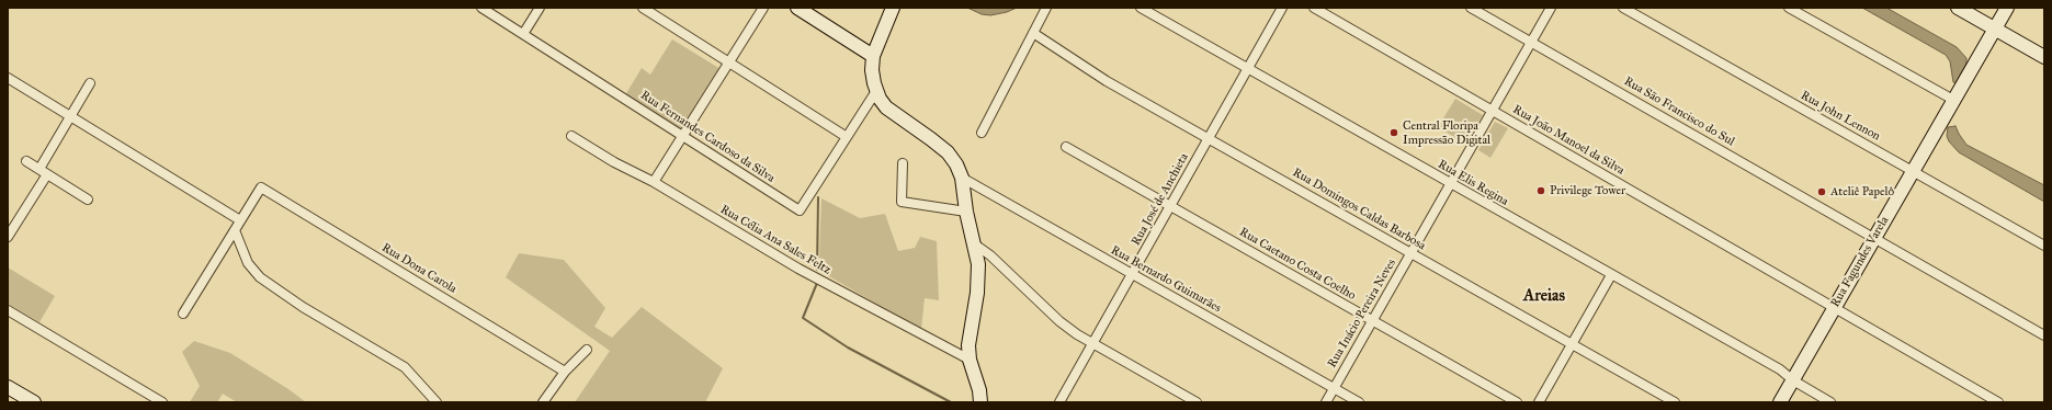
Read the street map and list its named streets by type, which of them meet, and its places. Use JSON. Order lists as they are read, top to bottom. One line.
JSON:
{"streets":{"street":["Rua São Francisco do Sul","Rua John Lennon","Rua Fernandes Cardoso da Silva","Rua João Manoel da Silva","Rua Elis Regina","Rua José de Anchieta","Rua Domingos Caldas Barbosa","Rua Célia Ana Sales Feltz","Rua Fagundes Varela","Rua Caetano Costa Coelho","Rua Dona Carola","Rua Bernardo Guimarães","Rua Inácio Pereira Neves"]},"crossings":[["Rua São Francisco do Sul","Rua Fagundes Varela"],["Rua São Francisco do Sul","Rua Inácio Pereira Neves"],["Rua John Lennon","Rua Fagundes Varela"],["Rua João Manoel da Silva","Rua Fagundes Varela"],["Rua João Manoel da Silva","Rua Inácio Pereira Neves"],["Rua Elis Regina","Rua José de Anchieta"],["Rua Elis Regina","Rua Fagundes Varela"],["Rua Elis Regina","Rua Inácio Pereira Neves"],["Rua José de Anchieta","Rua Domingos Caldas Barbosa"],["Rua José de Anchieta","Rua Caetano Costa Coelho"],["Rua José de Anchieta","Rua Bernardo Guimarães"],["Rua Domingos Caldas Barbosa","Rua Inácio Pereira Neves"],["Rua Caetano Costa Coelho","Rua Inácio Pereira Neves"],["Rua Bernardo Guimarães","Rua Inácio Pereira Neves"]],"districts":["Areias"],"places":["Central Floripa Impressão Digital","Privilege Tower","Ateliê Papelô"]}
